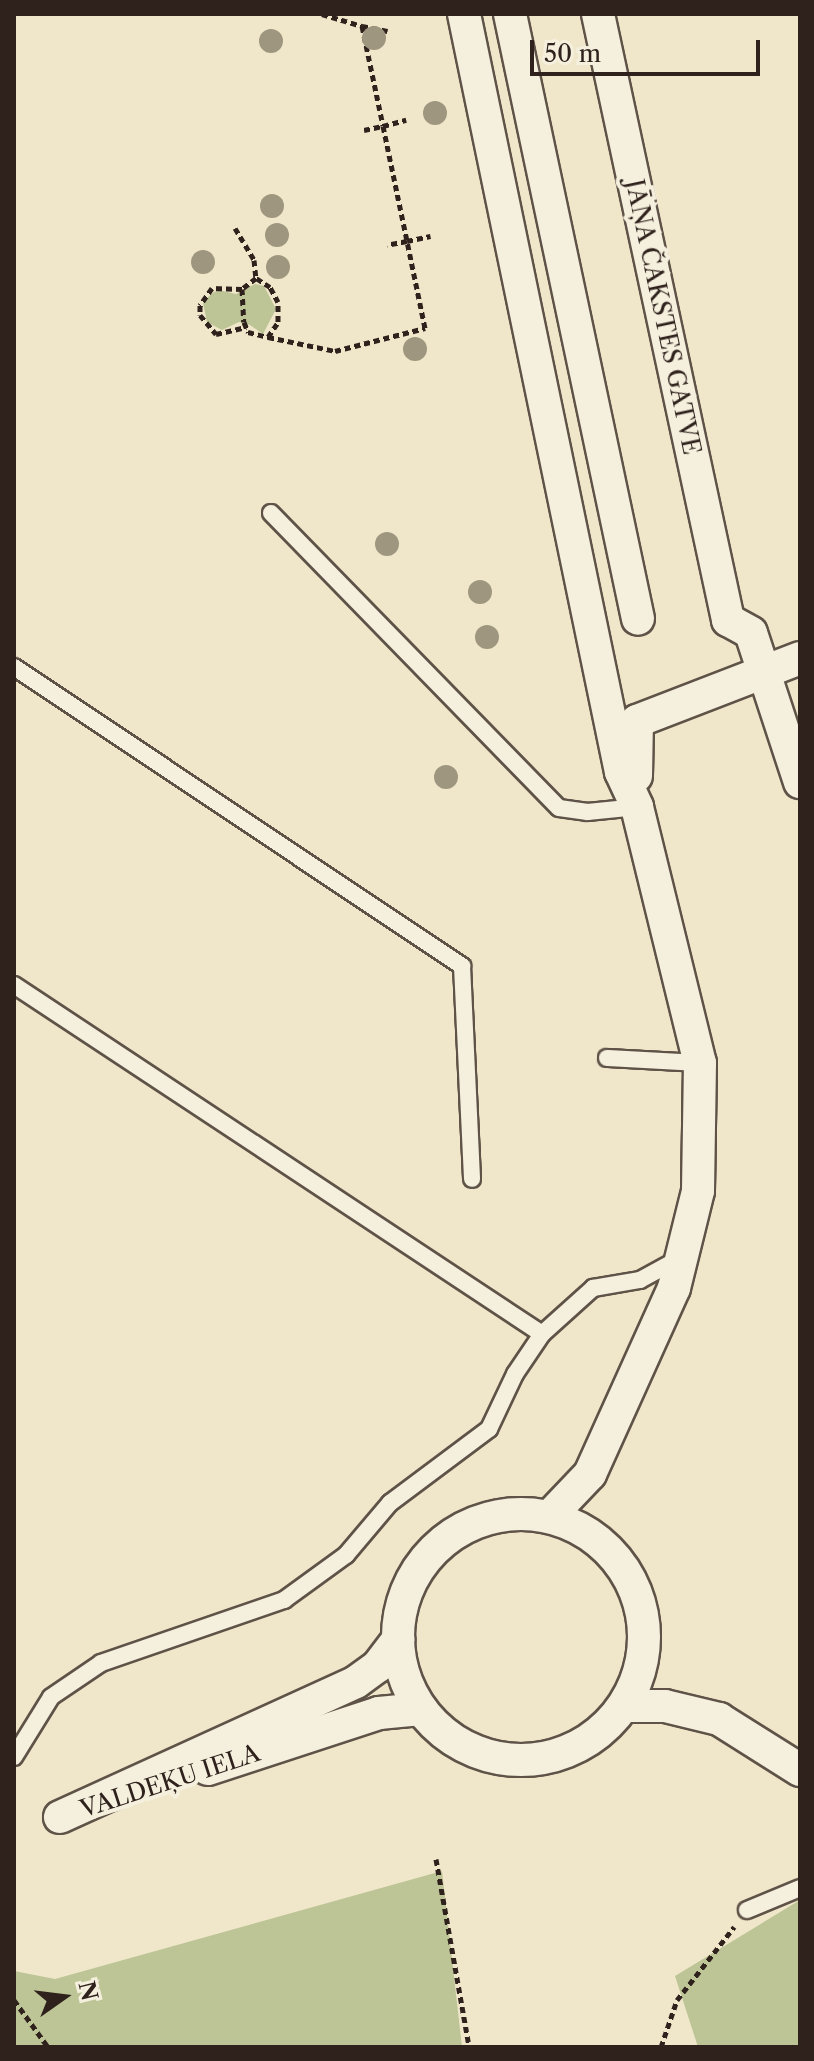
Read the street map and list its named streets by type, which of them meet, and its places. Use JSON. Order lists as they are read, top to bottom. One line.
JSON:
{"streets":{"street":["JĀŅA ČAKSTES GATVE","VALDEĶU IELA"]},"scale_bar":"50 m","north":"right"}
